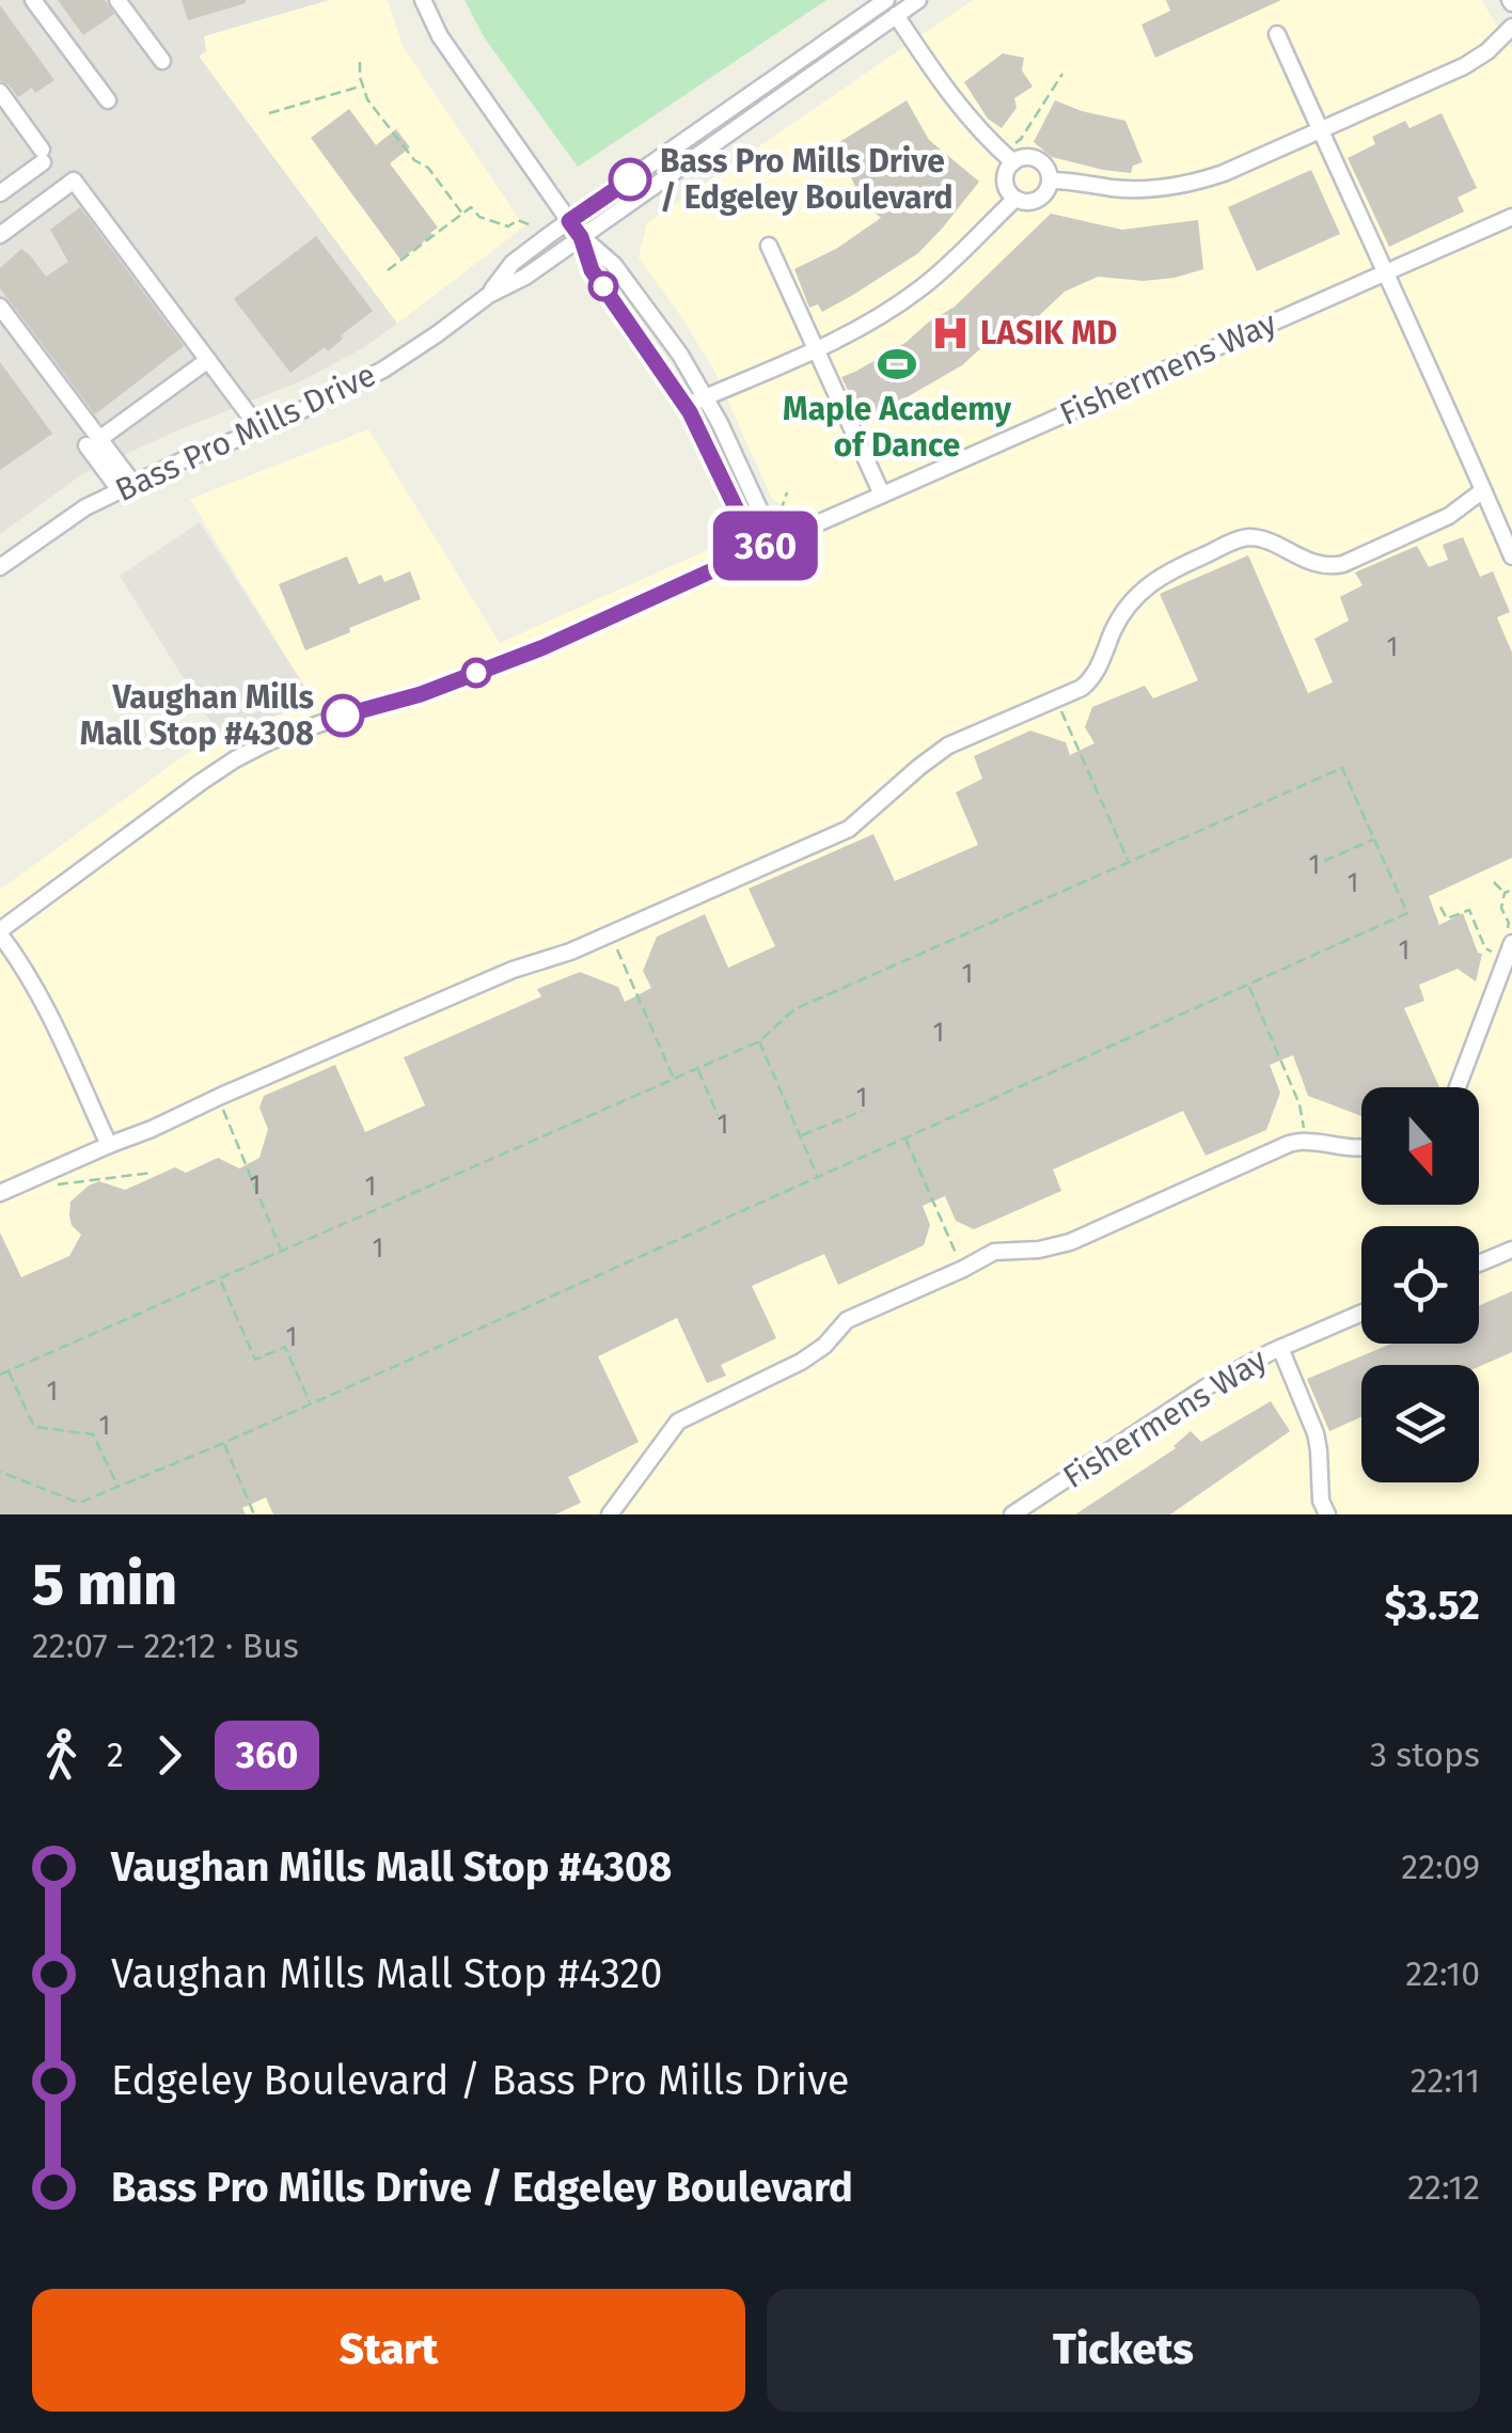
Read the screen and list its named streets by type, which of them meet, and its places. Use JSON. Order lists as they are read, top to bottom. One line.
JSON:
{"streets":{"street":["Fishermens Way","Bass Pro Mills Drive"]},"places":{"other":["Bass Pro Mills Drive / Edgeley Boulevard","Vaughan Mills Mall Stop #4308"],"hospital":["LASIK MD"],"sports":["Maple Academy of Dance"]},"lines":["bus line 360"],"house_numbers":["1","1","1","1","1","1","1","1","1","1","1","1","1","1"],"north":"bottom","page":{"on_map":"360","heading":["5 min","22:07 – 22:12 · Bus","$3.52"],"legs":["2","360","3 stops"],"list":[{"name":"Vaughan Mills Mall Stop #4308","value":"22:09"},{"name":"Vaughan Mills Mall Stop #4320","value":"22:10"},{"name":"Edgeley Boulevard / Bass Pro Mills Drive","value":"22:11"},{"name":"Bass Pro Mills Drive / Edgeley Boulevard","value":"22:12"}],"buttons":["Start","Tickets"]}}
